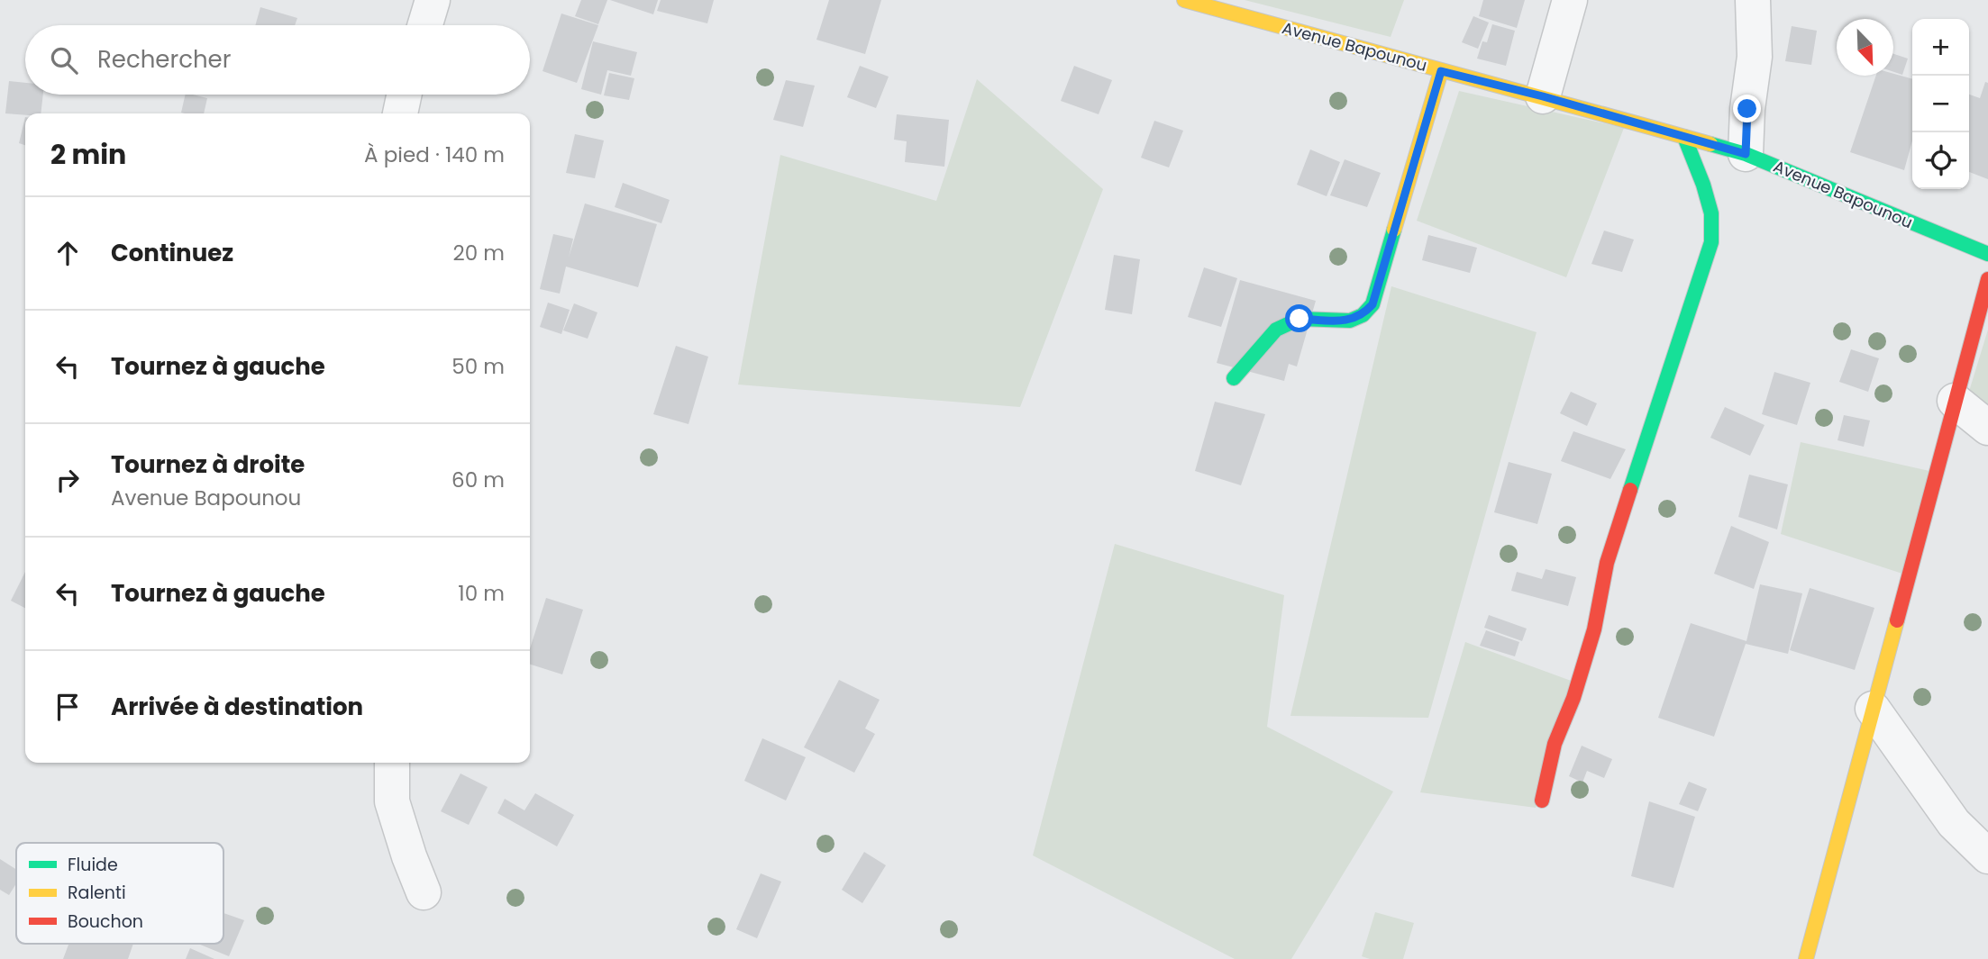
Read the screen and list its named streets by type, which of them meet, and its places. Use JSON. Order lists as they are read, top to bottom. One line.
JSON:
{"streets":{"street":["Avenue Bapounou"]},"legend":["Fluide","Ralenti","Bouchon"],"north":"bottom right","page":{"map_buttons":["+","−"],"search":"Rechercher","heading":["2 min","À pied · 140 m"],"list":[["Continuez","20 m"],["Tournez à gauche","50 m"],["Tournez à droite","Avenue Bapounou","60 m"],["Tournez à gauche","10 m"],"Arrivée à destination"]}}
